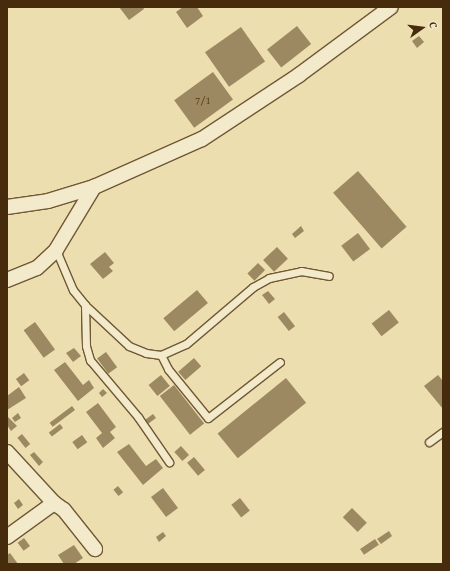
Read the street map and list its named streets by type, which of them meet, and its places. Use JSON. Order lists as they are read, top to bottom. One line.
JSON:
{"house_numbers":["7/1"],"north":"right"}
